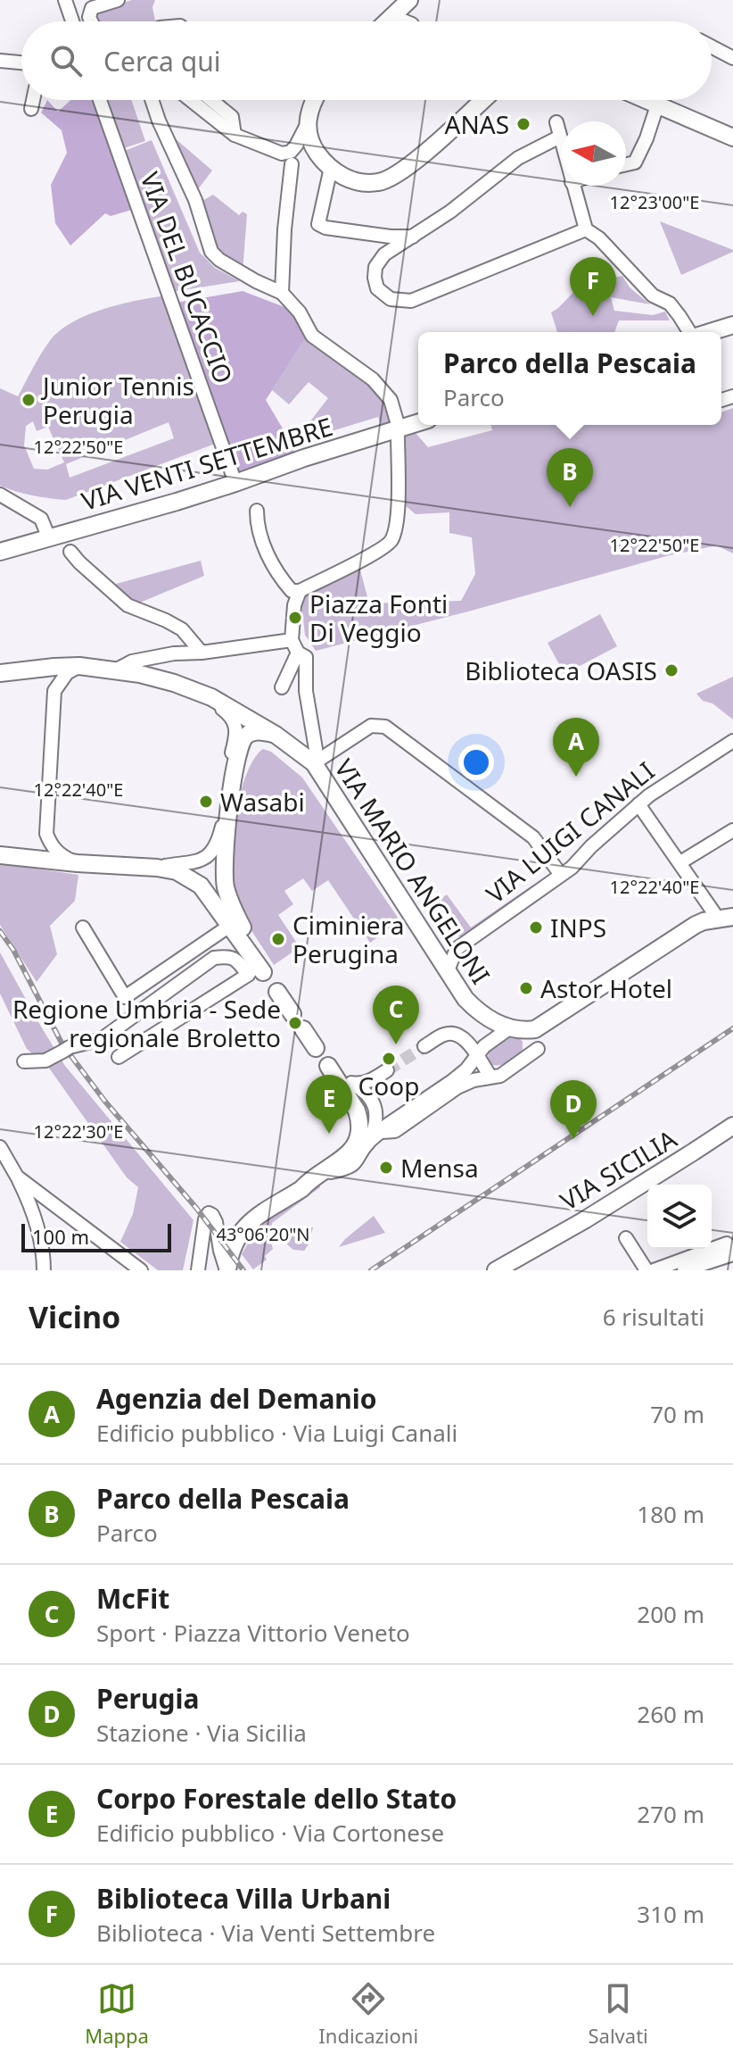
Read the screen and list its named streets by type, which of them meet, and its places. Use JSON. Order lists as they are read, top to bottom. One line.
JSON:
{"streets":{"main road":["VIA VENTI SETTEMBRE","VIA MARIO ANGELONI","VIA SICILIA"],"street":["VIA DEL BUCACCIO","VIA LUIGI CANALI"]},"crossings":[["VIA DEL BUCACCIO","VIA VENTI SETTEMBRE"],["VIA LUIGI CANALI","VIA MARIO ANGELONI"]],"places":["ANAS","Junior Tennis Perugia","Piazza Fonti Di Veggio","Biblioteca OASIS","Wasabi","INPS","Ciminiera Perugina","Astor Hotel","Regione Umbria - Sede regionale Broletto","Coop","Mensa"],"scale_bar":"100 m","north":"left","page":{"search":"Cerca qui","pins":["F","B","A","C","E","D"],"popup":["Parco della Pescaia","Parco"],"scale":"100 m","heading":["Vicino","6 risultati"],"list":[{"mark":"A","name":"Agenzia del Demanio","note":"Edificio pubblico · Via Luigi Canali","value":"70 m"},{"mark":"B","name":"Parco della Pescaia","note":"Parco","value":"180 m"},{"mark":"C","name":"McFit","note":"Sport · Piazza Vittorio Veneto","value":"200 m"},{"mark":"D","name":"Perugia","note":"Stazione · Via Sicilia","value":"260 m"},{"mark":"E","name":"Corpo Forestale dello Stato","note":"Edificio pubblico · Via Cortonese","value":"270 m"},{"mark":"F","name":"Biblioteca Villa Urbani","note":"Biblioteca · Via Venti Settembre","value":"310 m"}],"nav":["Mappa","Indicazioni","Salvati"]},"coordinates":["12°23'00\"E","12°22'50\"E","12°22'40\"E","12°22'30\"E","43°06'20\"N"]}
